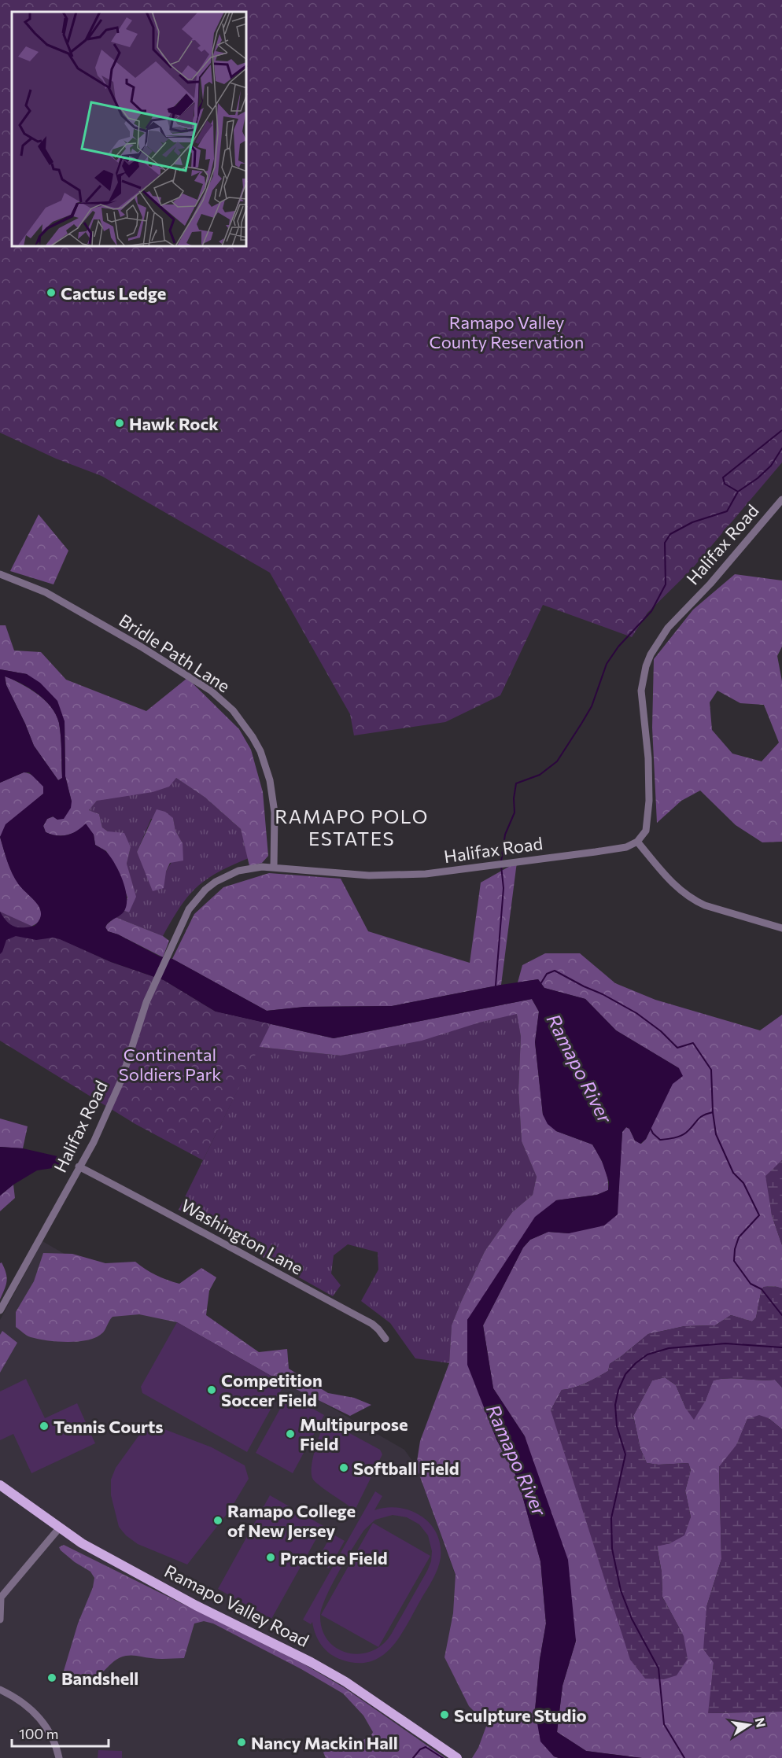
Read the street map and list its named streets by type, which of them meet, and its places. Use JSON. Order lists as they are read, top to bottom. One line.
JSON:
{"streets":{"main road":["Ramapo Valley Road"],"street":["Halifax Road","Bridle Path Lane","Washington Lane"]},"crossings":[["Halifax Road","Bridle Path Lane"],["Halifax Road","Washington Lane"]],"districts":["RAMAPO POLO ESTATES"],"water":["Ramapo River"],"parks":["Ramapo Valley County Reservation","Continental Soldiers Park"],"places":["Cactus Ledge","Hawk Rock","Competition Soccer Field","Tennis Courts","Multipurpose Field","Softball Field","Ramapo College of New Jersey","Practice Field","Bandshell","Sculpture Studio","Nancy Mackin Hall"],"scale_bar":"100 m","north":"right"}
